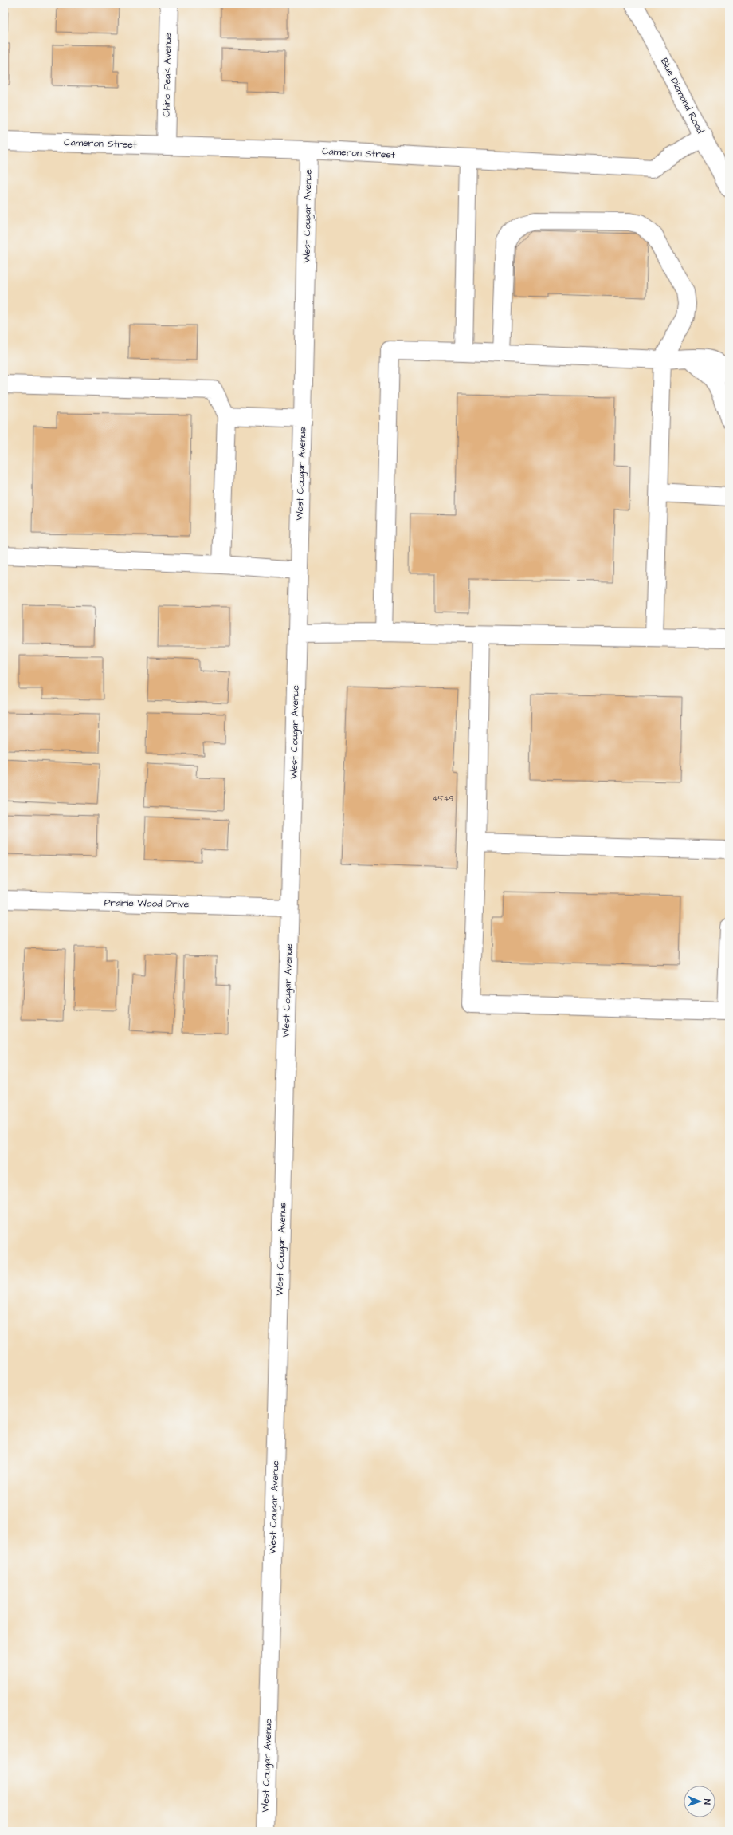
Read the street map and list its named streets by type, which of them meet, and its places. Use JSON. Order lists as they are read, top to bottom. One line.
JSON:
{"streets":{"main road":["Chino Peak Avenue","Blue Diamond Road","Cameron Street","West Cougar Avenue","Prairie Wood Drive"]},"crossings":[["Chino Peak Avenue","Cameron Street"],["Blue Diamond Road","Cameron Street"],["Cameron Street","West Cougar Avenue"],["West Cougar Avenue","Prairie Wood Drive"]],"house_numbers":["4549"],"north":"right"}
